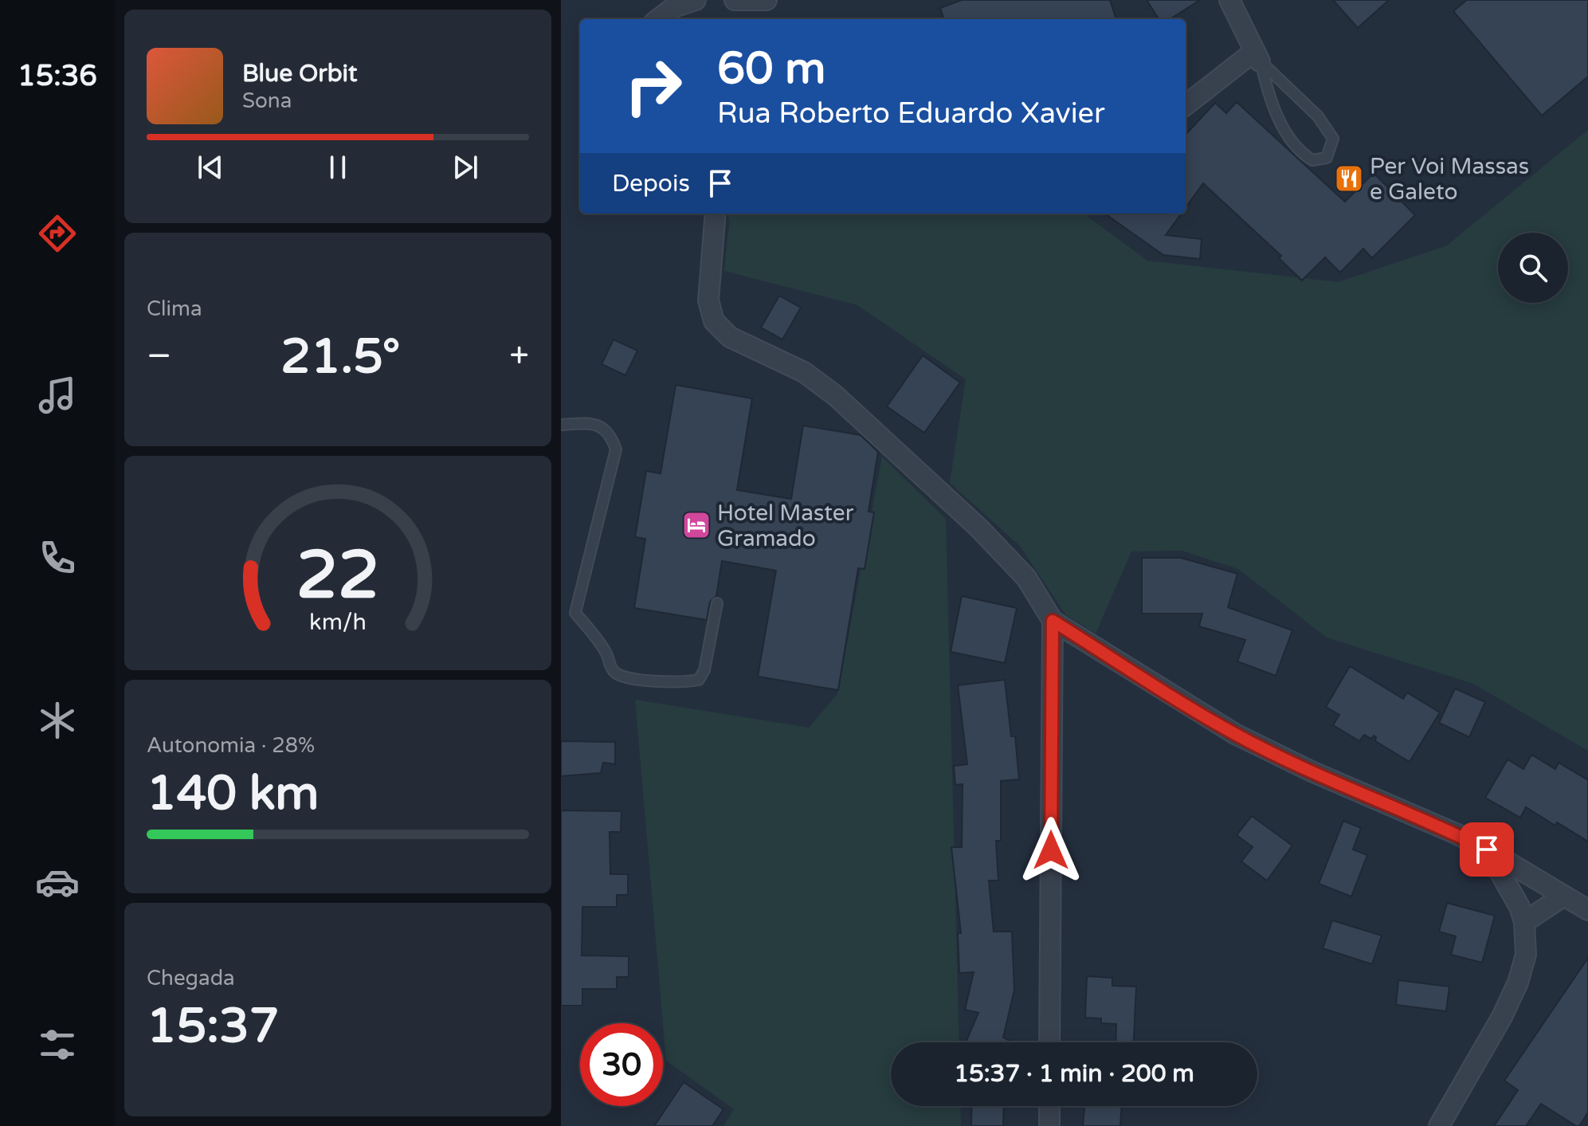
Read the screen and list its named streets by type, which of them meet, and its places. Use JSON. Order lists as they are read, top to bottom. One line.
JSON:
{"places":{"restaurant":["Per Voi Massas e Galeto"],"hotel":["Hotel Master Gramado"]},"page":{"tabs":"15:36","turn":["60 m","Rua Roberto Eduardo Xavier"],"song":["Blue Orbit","Sona"],"then":"Depois","tile":["Clima",["Autonomia · 28%","140 km"],["Chegada","15:37"]],"heat":["−","21.5°","+"],"limit":"30","trip":"15:37 · 1 min · 200 m","gauge":["22","km/h"]}}
